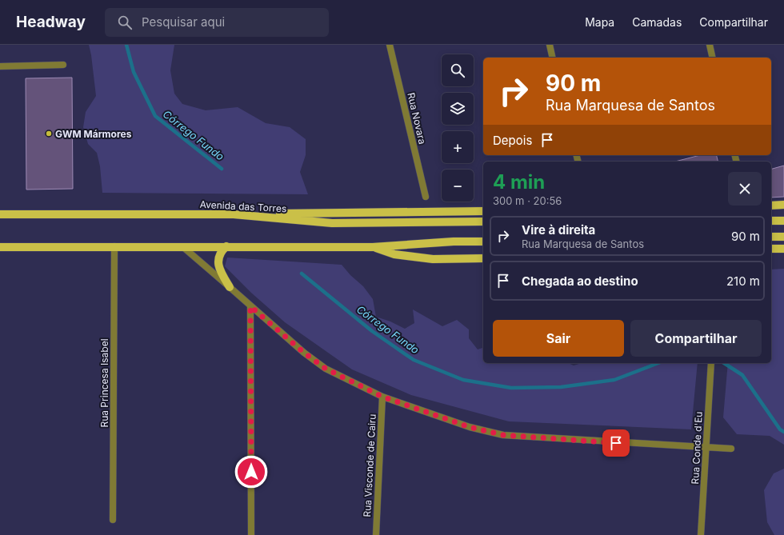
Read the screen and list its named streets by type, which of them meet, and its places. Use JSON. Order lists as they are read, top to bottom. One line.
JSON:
{"streets":{"main road":["Avenida das Torres"],"street":["Rua Novara","Rua Princesa Isabel","Rua Conde d'Eu","Rua Visconde de Cairu"]},"water":["Córrego Fundo"],"places":["GWM Mármores"],"page":{"header":"Headway","search":"Pesquisar aqui","nav":["Mapa","Camadas","Compartilhar"],"map_buttons":["+","−"],"turn":["90 m","Rua Marquesa de Santos"],"then":"Depois","heading":["4 min","300 m · 20:56"],"list":[{"name":"Vire à direita","note":"Rua Marquesa de Santos","value":"90 m"},{"name":"Chegada ao destino","value":"210 m"}],"buttons":["Sair","Compartilhar"]}}
